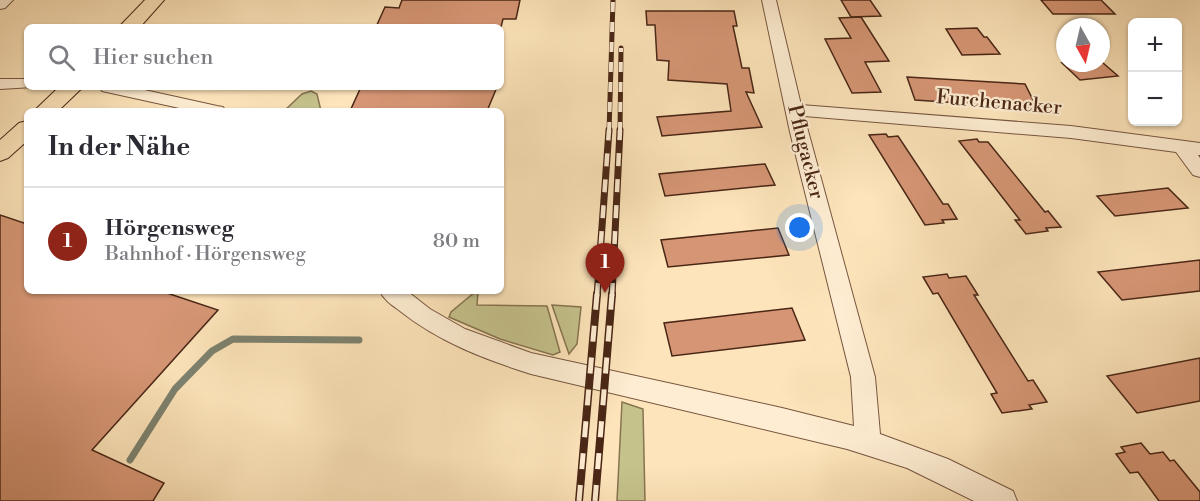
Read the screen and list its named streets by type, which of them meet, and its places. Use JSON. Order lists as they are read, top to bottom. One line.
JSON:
{"streets":{"street":["Furchenacker","Pflugacker"]},"crossings":[["Furchenacker","Pflugacker"]],"north":"bottom","page":{"map_buttons":["+","−"],"search":"Hier suchen","heading":"In der Nähe","list":[{"mark":"1","name":"Hörgensweg","note":"Bahnhof · Hörgensweg","value":"80 m"}],"pins":"1"}}
